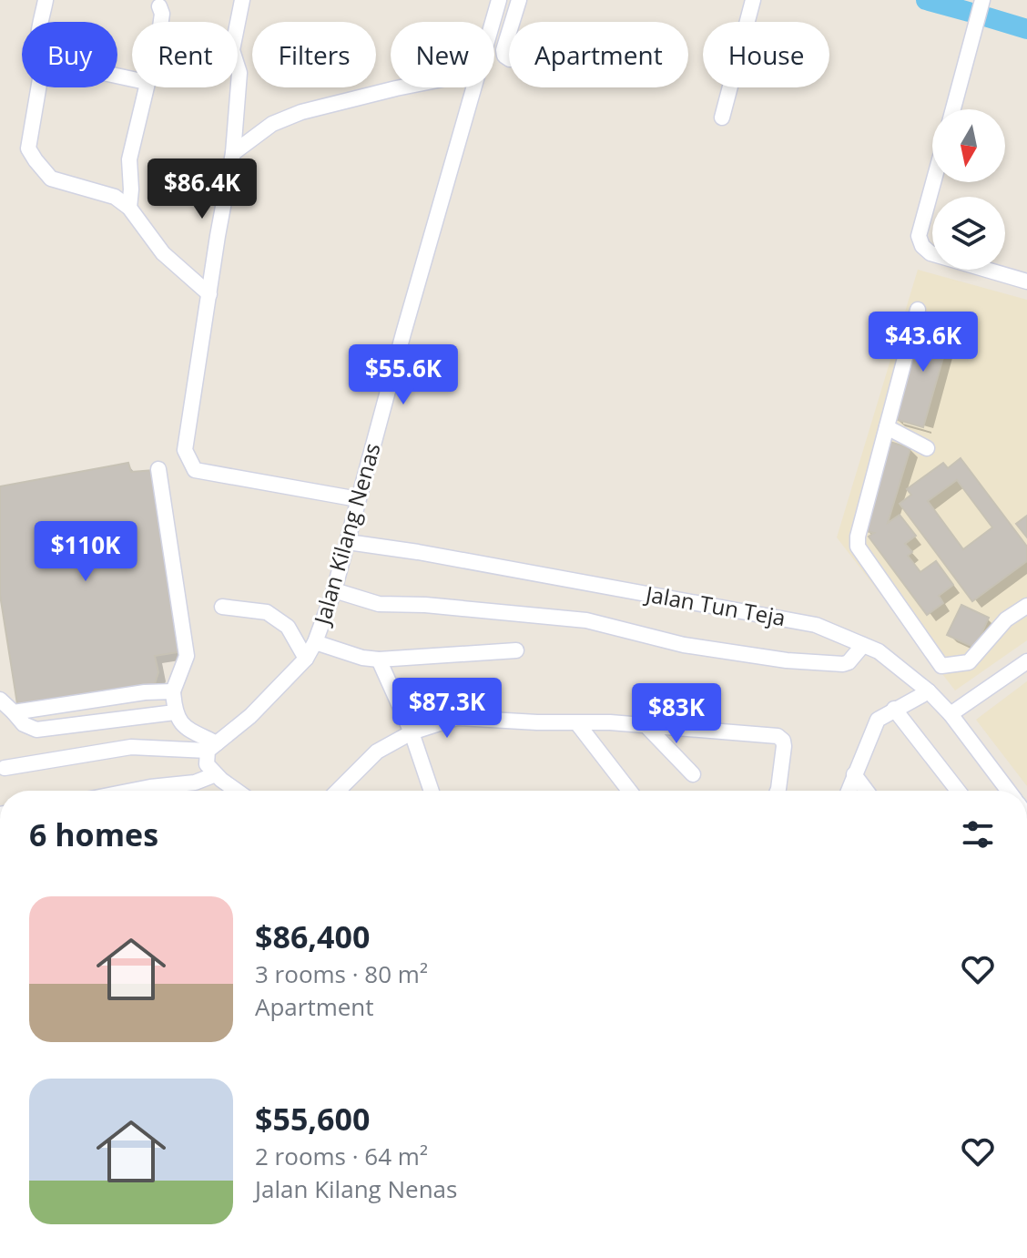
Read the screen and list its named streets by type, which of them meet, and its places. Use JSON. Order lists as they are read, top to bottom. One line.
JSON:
{"streets":{"street":["Jalan Kilang Nenas","Jalan Tun Teja"]},"crossings":[["Jalan Kilang Nenas","Jalan Tun Teja"]],"north":"bottom","page":{"chip":["Buy","Rent","Filters","New","Apartment","House"],"price":["$86.4K","$43.6K","$55.6K","$110K","$87.3K","$83K"],"heading":"6 homes","list":[{"name":"$86,400","note":"3 rooms · 80 m² · Apartment"},{"name":"$55,600","note":"2 rooms · 64 m² · Jalan Kilang Nenas"}]}}
